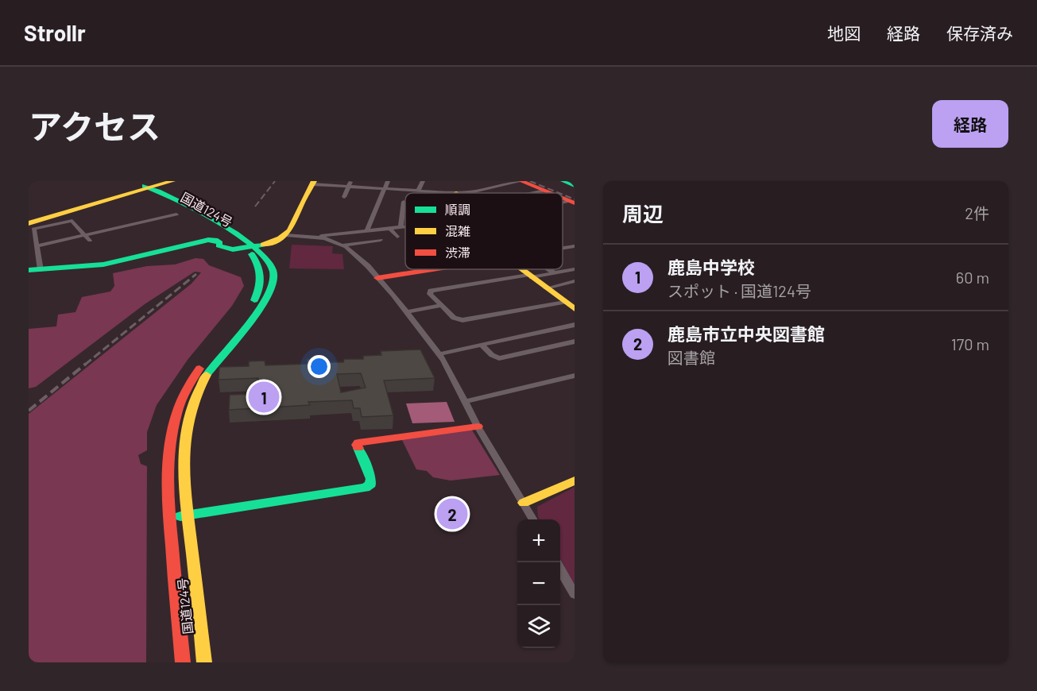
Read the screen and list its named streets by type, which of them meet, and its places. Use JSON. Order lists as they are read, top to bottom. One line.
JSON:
{"streets":{"main road":["国道124号"]},"legend":["順調","混雑","渋滞"],"page":{"header":"Strollr","nav":["地図","経路","保存済み"],"title":"アクセス","buttons":"経路","heading":["周辺","2件"],"list":[{"mark":"1","name":"鹿島中学校","note":"スポット · 国道124号","value":"60 m"},{"mark":"2","name":"鹿島市立中央図書館","note":"図書館","value":"170 m"}],"pins":["1","2"],"map_buttons":["+","−"]}}
